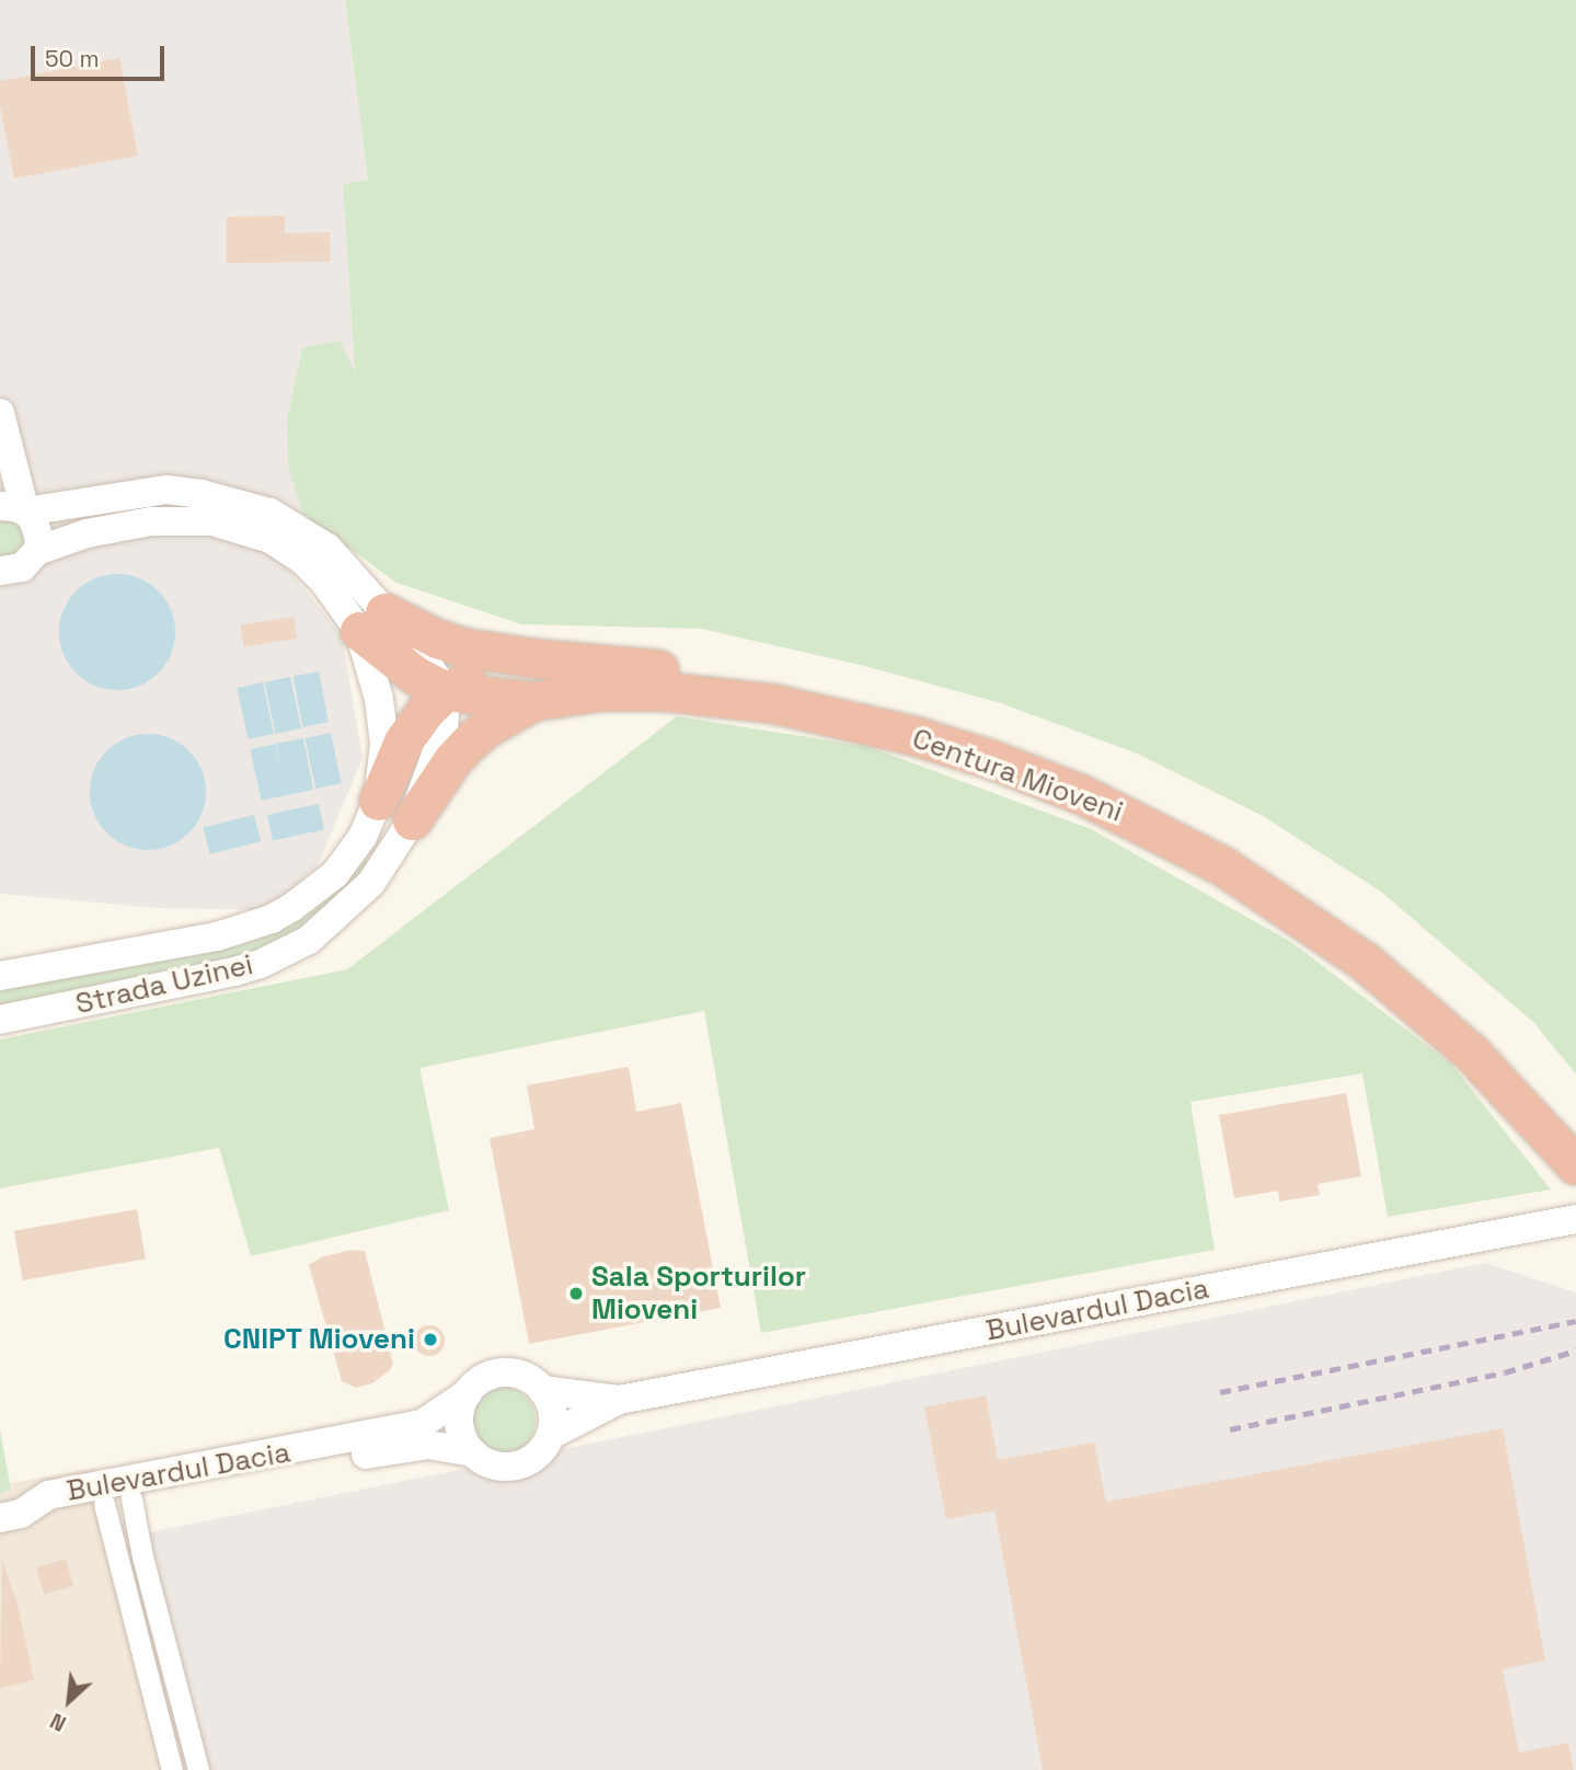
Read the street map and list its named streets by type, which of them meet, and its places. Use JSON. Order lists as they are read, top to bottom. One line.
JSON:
{"streets":{"highway":["Centura Mioveni"],"main road":["Strada Uzinei","Bulevardul Dacia"]},"crossings":[["Centura Mioveni","Strada Uzinei"]],"places":["Sala Sporturilor Mioveni","CNIPT Mioveni"],"scale_bar":"50 m","north":"bottom left"}
